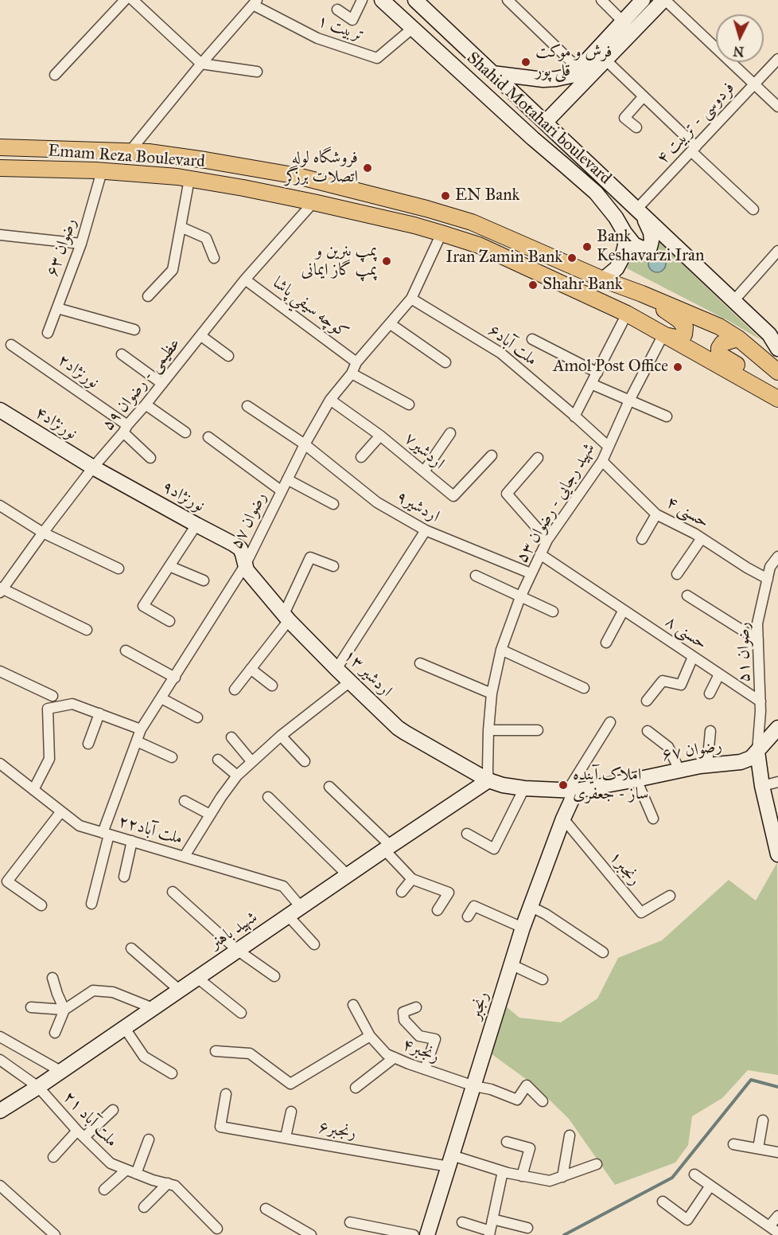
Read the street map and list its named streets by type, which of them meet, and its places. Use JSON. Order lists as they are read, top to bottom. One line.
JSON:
{"streets":{"main road":["Emam Reza Boulevard"],"street":["تربیت ۱","Shahid Motahari boulevard","فردوسی - تربیت ۴","رضوان ۶۳","كوچه سيفي پاشا","ملت آباد۶","نورنژاد۲","عظیمی - رضوان ۵۹","نورنژاد۴","اردشیر۷","نورنژاد۹","شهید رجایی - رضوان ۵۳","اردشیر۹","حسنی ۴","رضوان ۵۷","حسنی ۸","رضوان ۵۱","اردشیر ۱۳","رضوان ۶۷","ملت آباد۲۲","رنجبر۱","شهید باهنر","رنجبر","رنجبر۴","ملت آباد ۲۱","رنجبر۶"]},"crossings":[["تربیت ۱","Shahid Motahari boulevard"],["Shahid Motahari boulevard","فردوسی - تربیت ۴"],["Emam Reza Boulevard","رضوان ۶۳"],["Emam Reza Boulevard","عظیمی - رضوان ۵۹"],["Emam Reza Boulevard","شهید رجایی - رضوان ۵۳"],["Emam Reza Boulevard","رضوان ۵۷"],["كوچه سيفي پاشا","عظیمی - رضوان ۵۹"],["كوچه سيفي پاشا","رضوان ۵۷"],["ملت آباد۶","شهید رجایی - رضوان ۵۳"],["ملت آباد۶","رضوان ۵۷"],["نورنژاد۲","عظیمی - رضوان ۵۹"],["عظیمی - رضوان ۵۹","نورنژاد۴"],["عظیمی - رضوان ۵۹","نورنژاد۹"],["نورنژاد۴","نورنژاد۹"],["اردشیر۷","رضوان ۵۷"],["نورنژاد۹","رضوان ۵۷"],["نورنژاد۹","اردشیر ۱۳"],["شهید رجایی - رضوان ۵۳","اردشیر۹"],["شهید رجایی - رضوان ۵۳","حسنی ۴"],["شهید رجایی - رضوان ۵۳","حسنی ۸"],["شهید رجایی - رضوان ۵۳","اردشیر ۱۳"],["شهید رجایی - رضوان ۵۳","رضوان ۶۷"],["شهید رجایی - رضوان ۵۳","شهید باهنر"],["اردشیر۹","رضوان ۵۷"],["حسنی ۴","رضوان ۵۱"],["رضوان ۵۷","اردشیر ۱۳"],["رضوان ۵۷","ملت آباد۲۲"],["حسنی ۸","رضوان ۵۱"],["رضوان ۵۱","رضوان ۶۷"],["اردشیر ۱۳","رضوان ۶۷"],["اردشیر ۱۳","شهید باهنر"],["رضوان ۶۷","شهید باهنر"],["رضوان ۶۷","رنجبر"],["ملت آباد۲۲","شهید باهنر"],["رنجبر۱","رنجبر"],["شهید باهنر","ملت آباد ۲۱"],["رنجبر","رنجبر۴"],["رنجبر","رنجبر۶"]],"places":["فرش و موکت قلی پور","فروشگاه لوله اتصلات برزگر","EN Bank","Bank Keshavarzi Iran","Iran Zamin Bank","پمپ بنرین و پمپ گاز ایمانی","Shahr Bank","Amol Post Office","املاک آینده ساز - جعفری"],"north":"bottom"}
